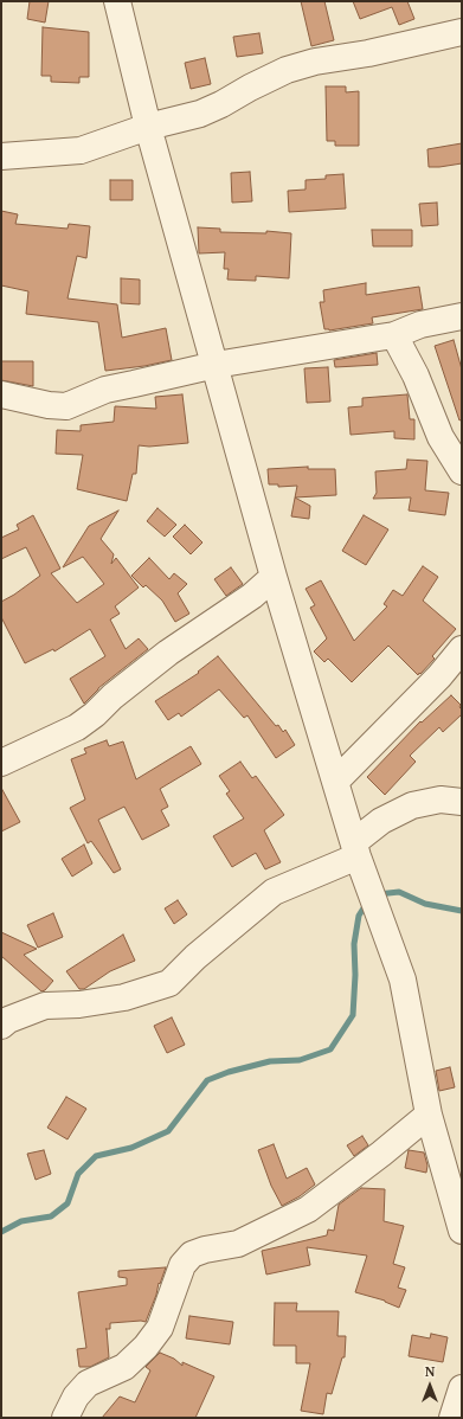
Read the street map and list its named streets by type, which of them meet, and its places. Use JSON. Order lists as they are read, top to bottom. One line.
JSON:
{"north":"top"}
